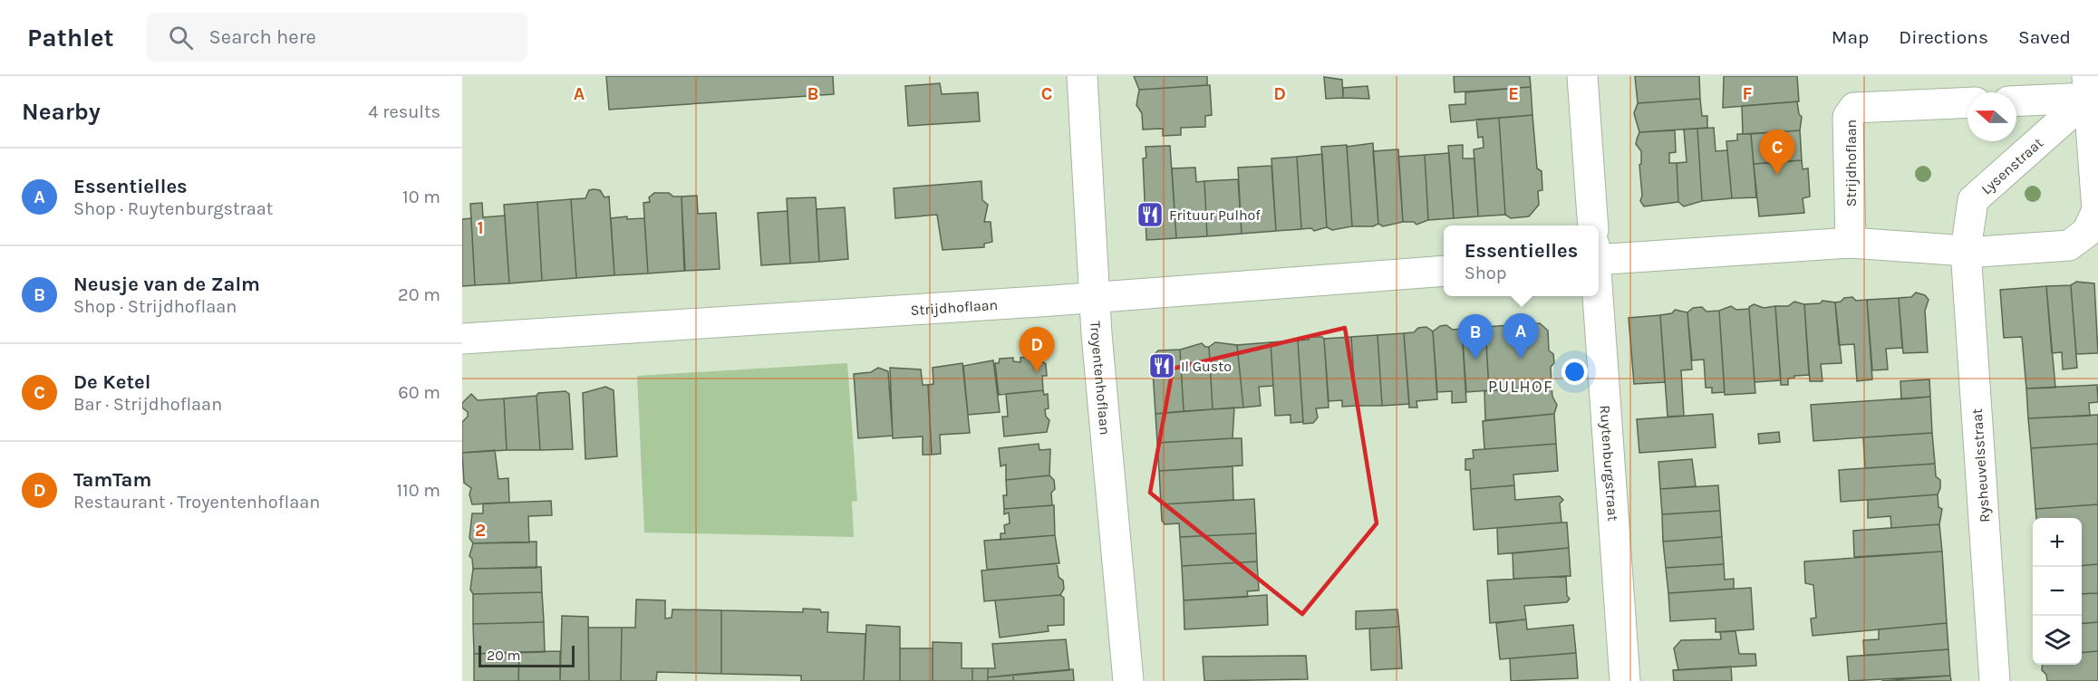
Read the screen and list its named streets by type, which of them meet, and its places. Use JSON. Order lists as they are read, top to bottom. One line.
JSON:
{"streets":{"street":["Strijdhoflaan","Lysenstraat","Troyentenhoflaan","Ruytenburgstraat","Rysheuvelsstraat"]},"crossings":[["Strijdhoflaan","Troyentenhoflaan"],["Lysenstraat","Rysheuvelsstraat"]],"districts":["PULHOF"],"places":{"restaurant":["Frituur Pulhof","Il Gusto"]},"scale_bar":"20 m","north":"left","page":{"header":"Pathlet","search":"Search here","nav":["Map","Directions","Saved"],"heading":["Nearby","4 results"],"pins":["C","A","B","D"],"list":[{"mark":"A","name":"Essentielles","note":"Shop · Ruytenburgstraat","value":"10 m"},{"mark":"B","name":"Neusje van de Zalm","note":"Shop · Strijdhoflaan","value":"20 m"},{"mark":"C","name":"De Ketel","note":"Bar · Strijdhoflaan","value":"60 m"},{"mark":"D","name":"TamTam","note":"Restaurant · Troyentenhoflaan","value":"110 m"}],"popup":["Essentielles","Shop"],"map_buttons":["+","−"],"scale":"20 m"},"grid":{"columns":["A","B","C","D","E","F"],"rows":["1","2"]}}
